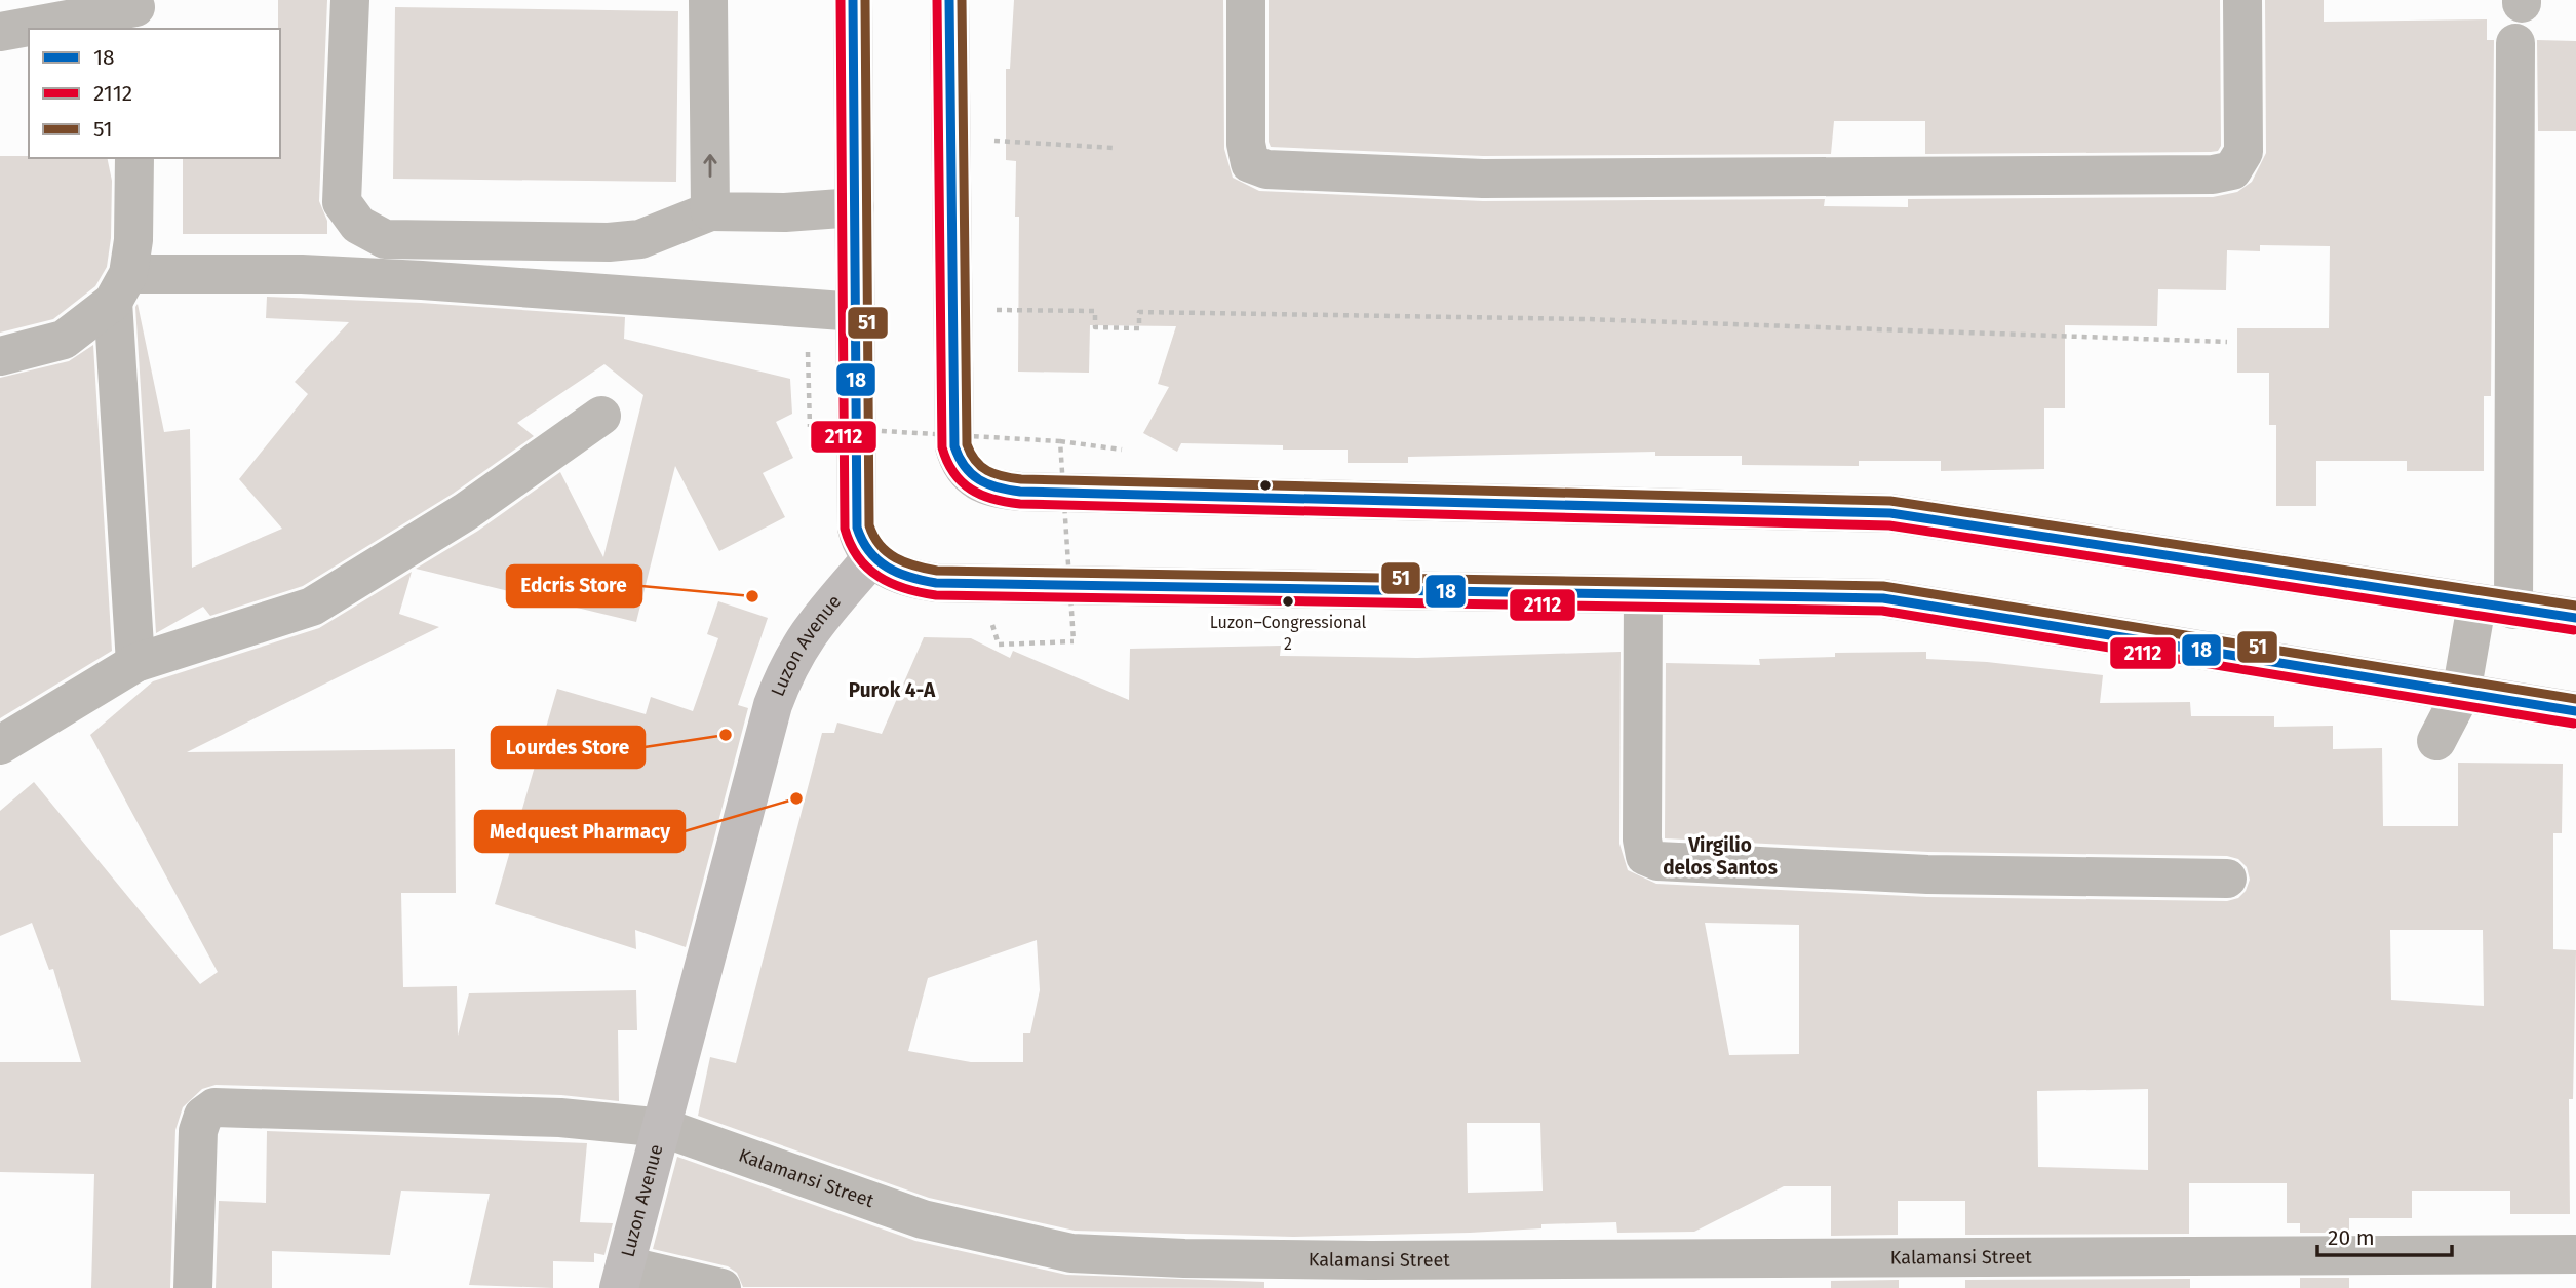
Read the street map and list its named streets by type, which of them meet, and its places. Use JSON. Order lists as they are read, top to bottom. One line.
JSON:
{"streets":{"main road":["Luzon Avenue"],"street":["Kalamansi Street"]},"crossings":[["Luzon Avenue","Kalamansi Street"]],"districts":["Purok 4-A","Virgilio delos Santos"],"places":["Edcris Store","Luzon–Congressional 2","Lourdes Store","Medquest Pharmacy"],"lines":["transit line 18","transit line 2112","transit line 51"],"legend":["18","2112","51"],"scale_bar":"20 m"}
